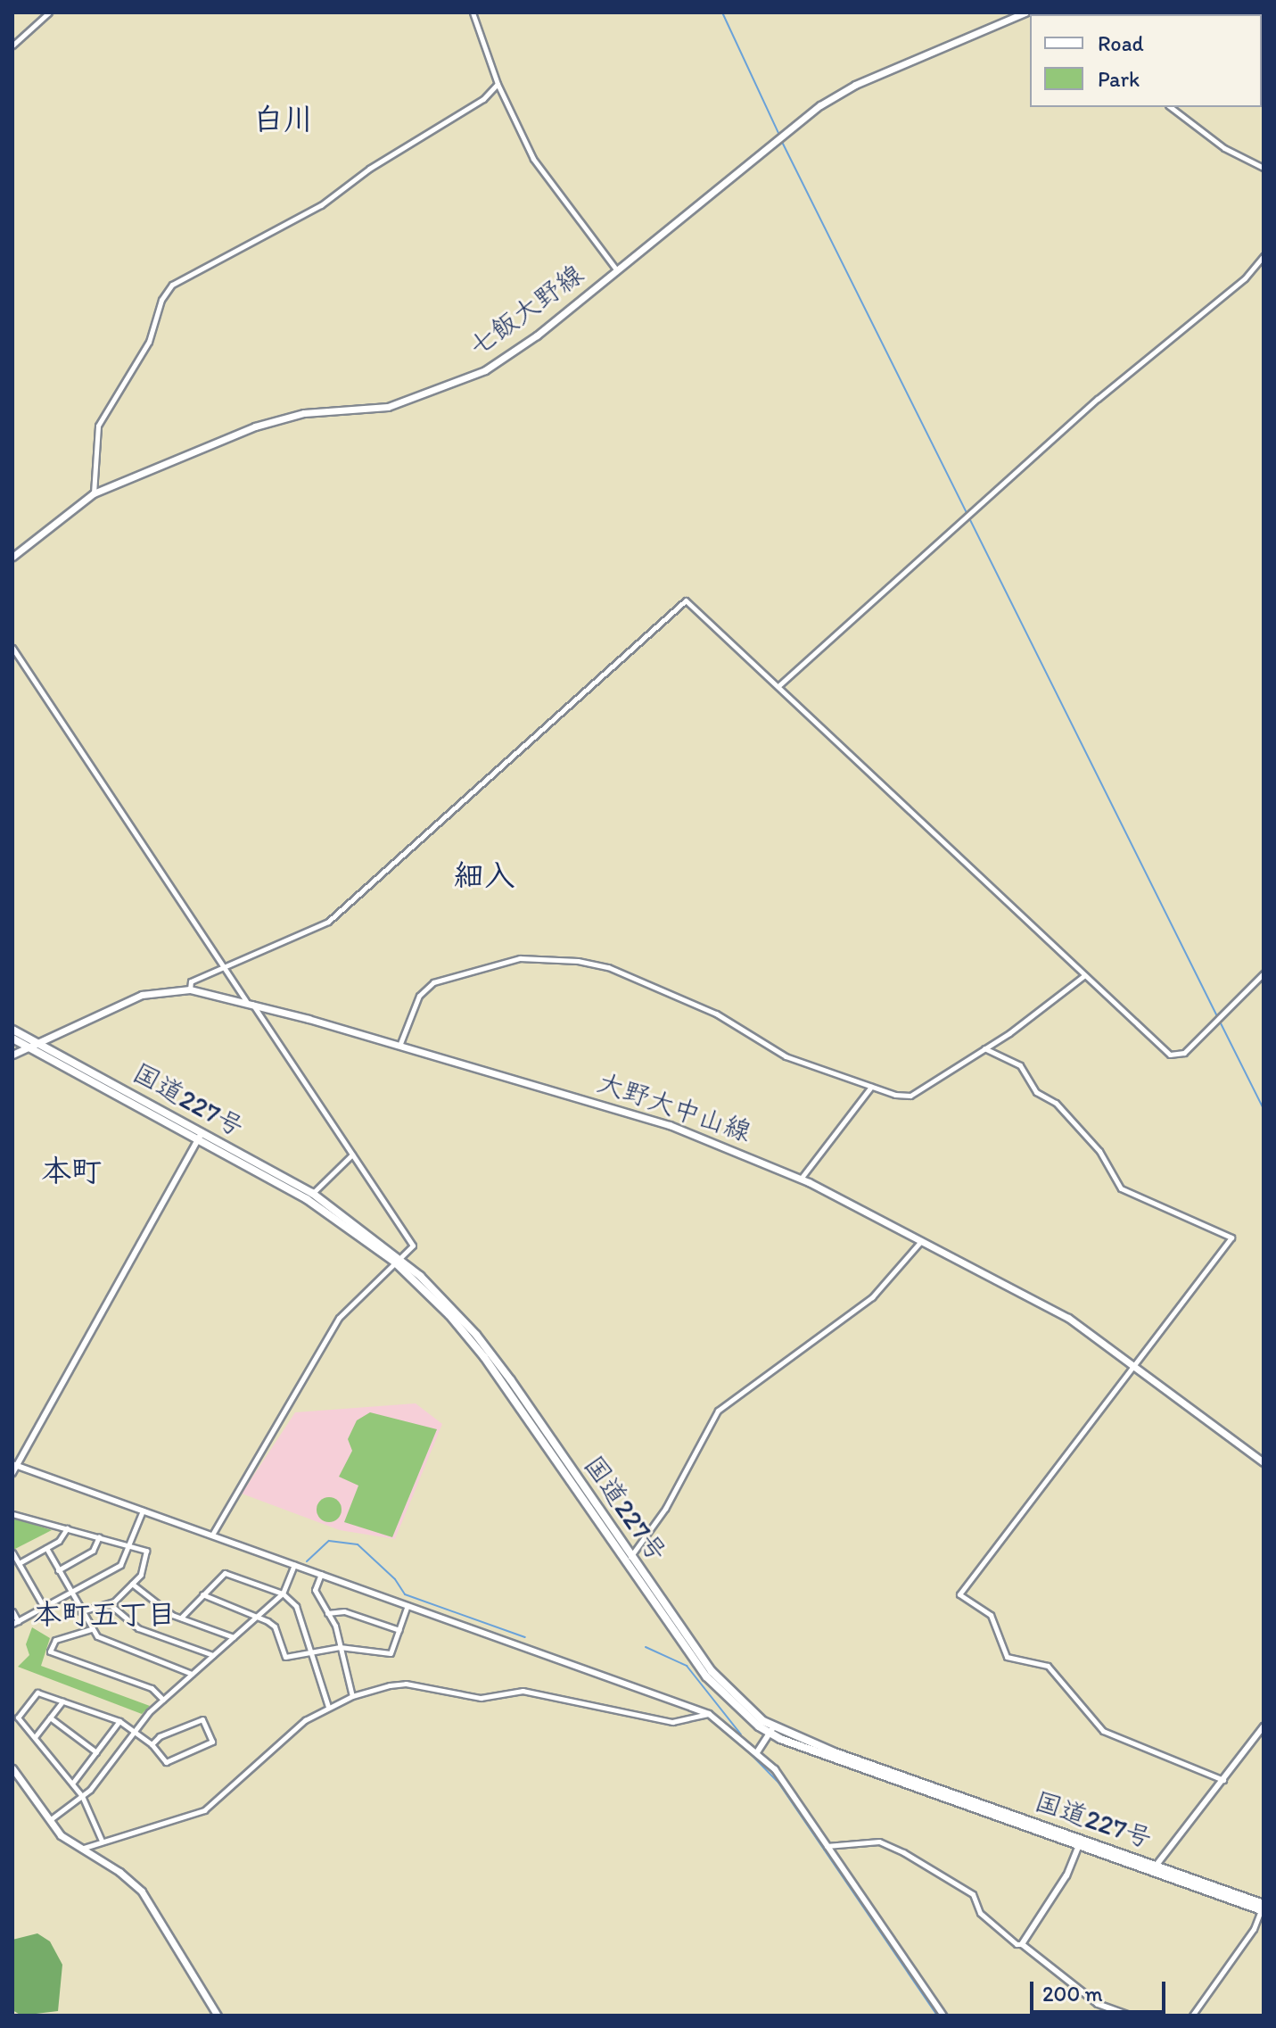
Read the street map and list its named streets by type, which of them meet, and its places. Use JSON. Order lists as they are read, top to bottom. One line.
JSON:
{"streets":{"highway":["国道227号"],"main road":["七飯大野線","大野大中山線"]},"crossings":[["国道227号","大野大中山線"]],"districts":["白川","細入","本町","本町五丁目"],"legend":["Road","Park"],"scale_bar":"200 m"}
